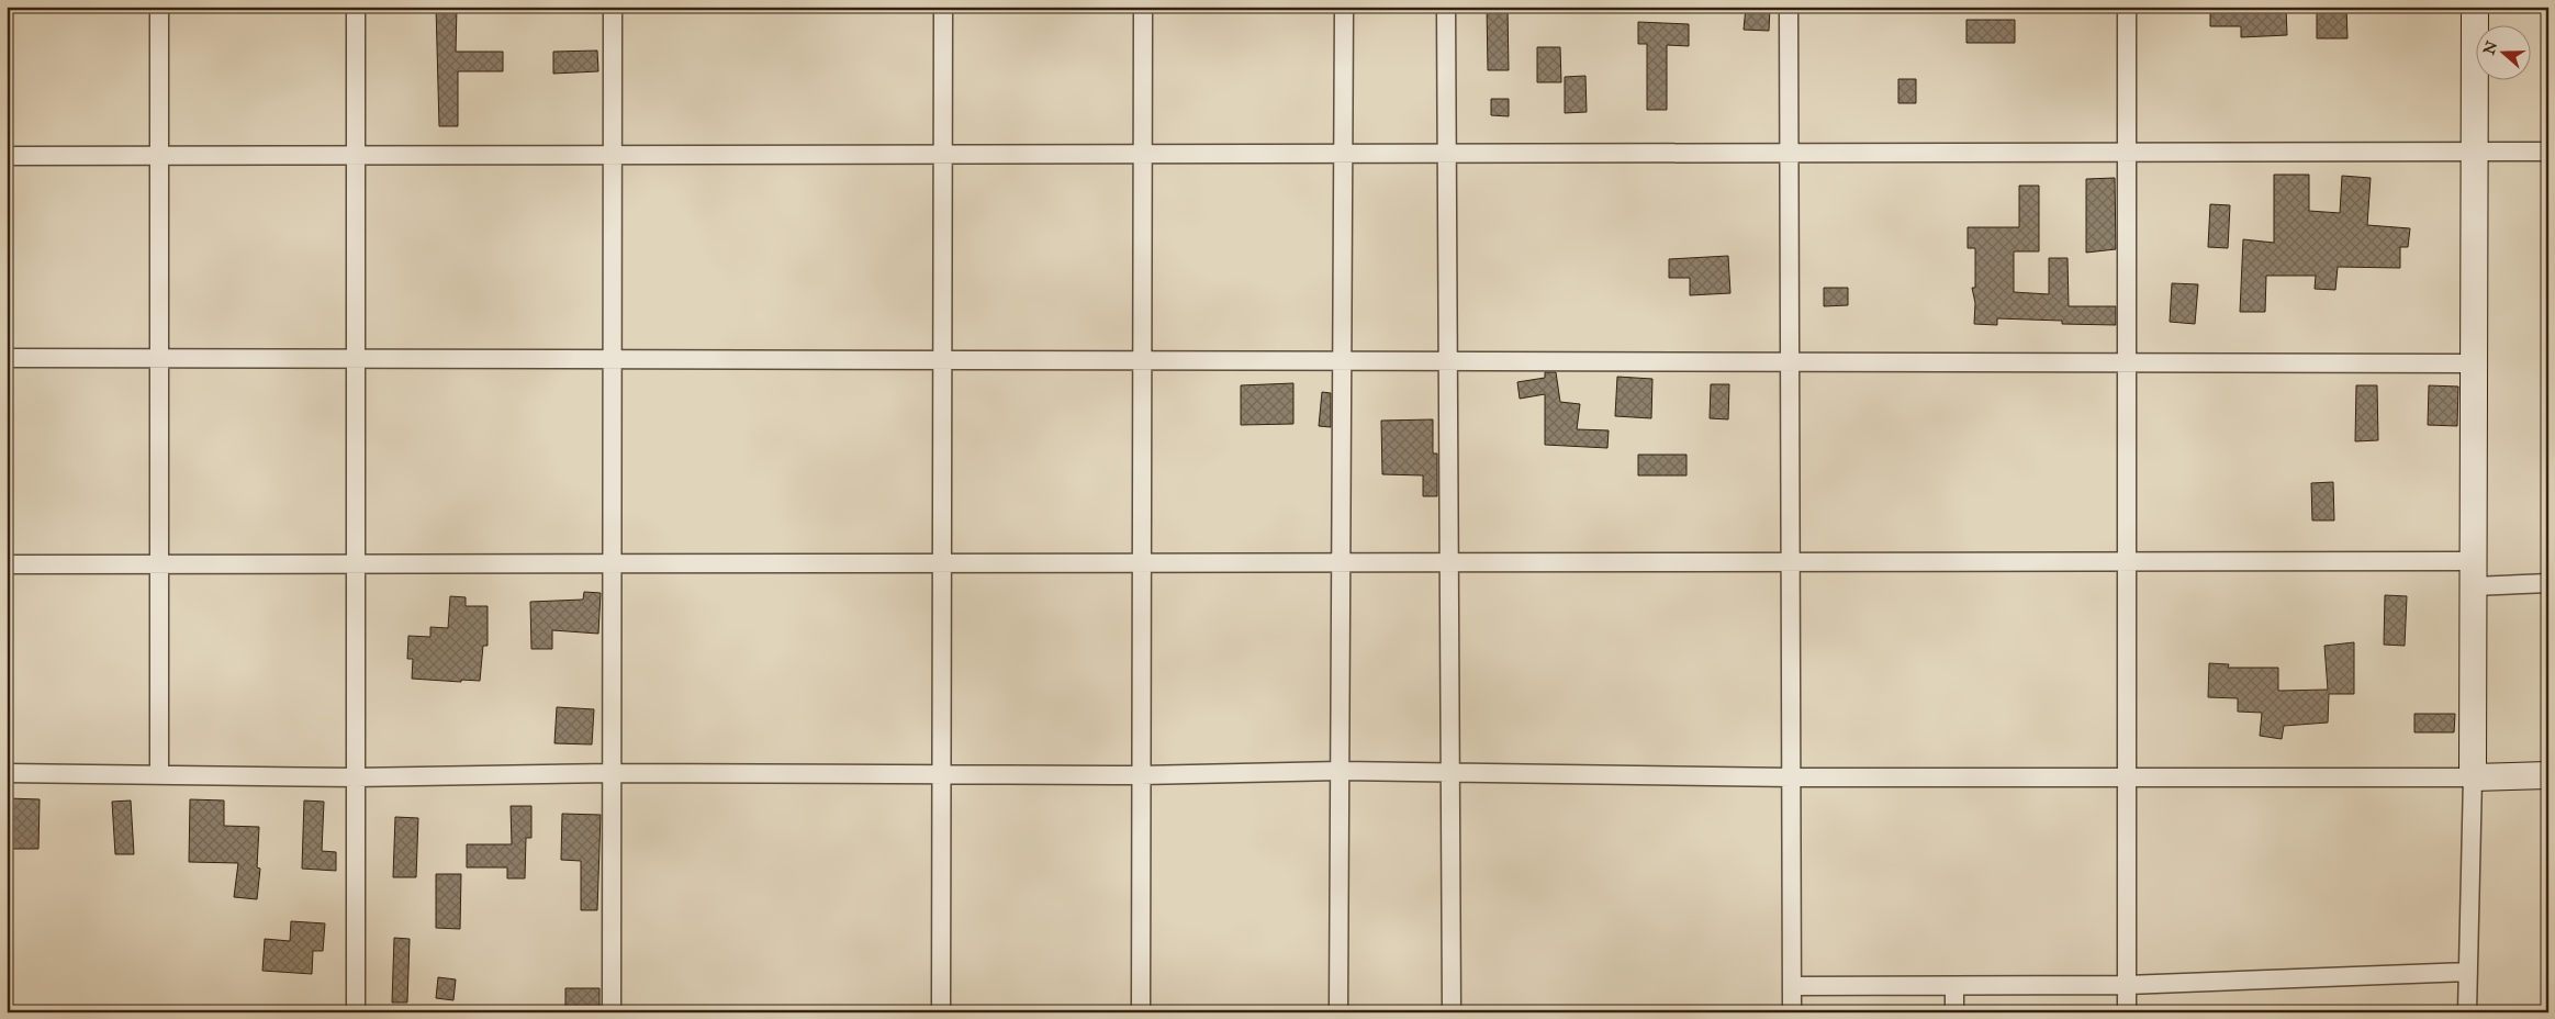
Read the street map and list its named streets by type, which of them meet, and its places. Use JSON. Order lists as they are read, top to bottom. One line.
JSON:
{"north":"left"}
